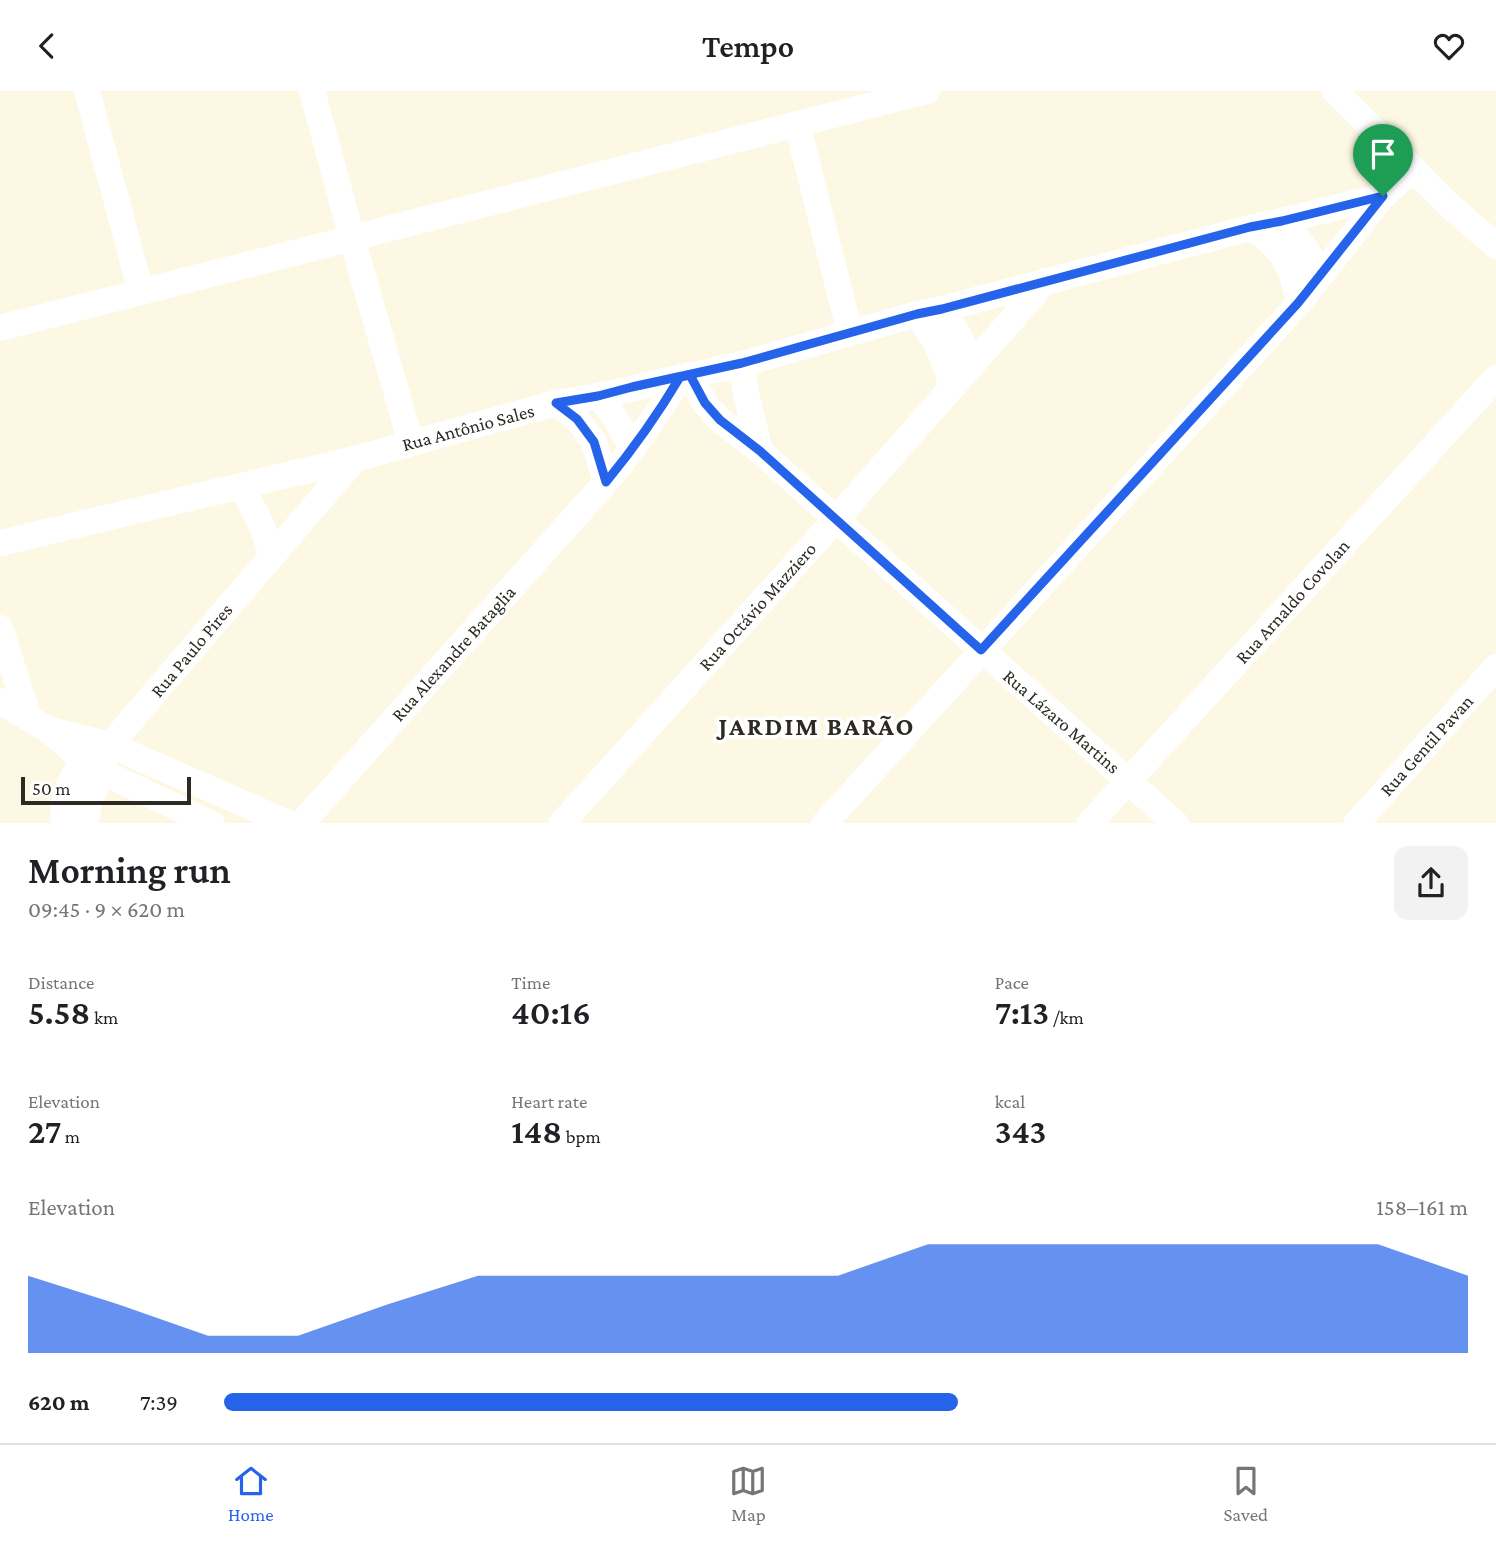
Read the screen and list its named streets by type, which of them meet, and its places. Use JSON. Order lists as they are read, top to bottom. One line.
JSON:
{"streets":{"street":["Rua Antônio Sales","Rua Arnaldo Covolan","Rua Octávio Mazziero","Rua Paulo Pires","Rua Alexandre Bataglia","Rua Lázaro Martins","Rua Gentil Pavan"]},"crossings":[["Rua Antônio Sales","Rua Octávio Mazziero"],["Rua Antônio Sales","Rua Paulo Pires"],["Rua Antônio Sales","Rua Alexandre Bataglia"],["Rua Antônio Sales","Rua Lázaro Martins"],["Rua Arnaldo Covolan","Rua Lázaro Martins"],["Rua Octávio Mazziero","Rua Lázaro Martins"],["Rua Alexandre Bataglia","Rua Lázaro Martins"]],"districts":["JARDIM BARÃO"],"scale_bar":"50 m","page":{"header":"Tempo","scale":"50 m","heading":["Morning run","09:45 · 9 × 620 m"],"stats":[["Distance","5.58 km"],["Time","40:16"],["Pace","7:13 /km"],["Elevation","27 m"],["Heart rate","148 bpm"],["kcal","343"]],"chart":["Elevation","158–161 m"],"list":[{"name":"620 m","note":"7:39"}],"tabs":["Home","Map","Saved"]}}
